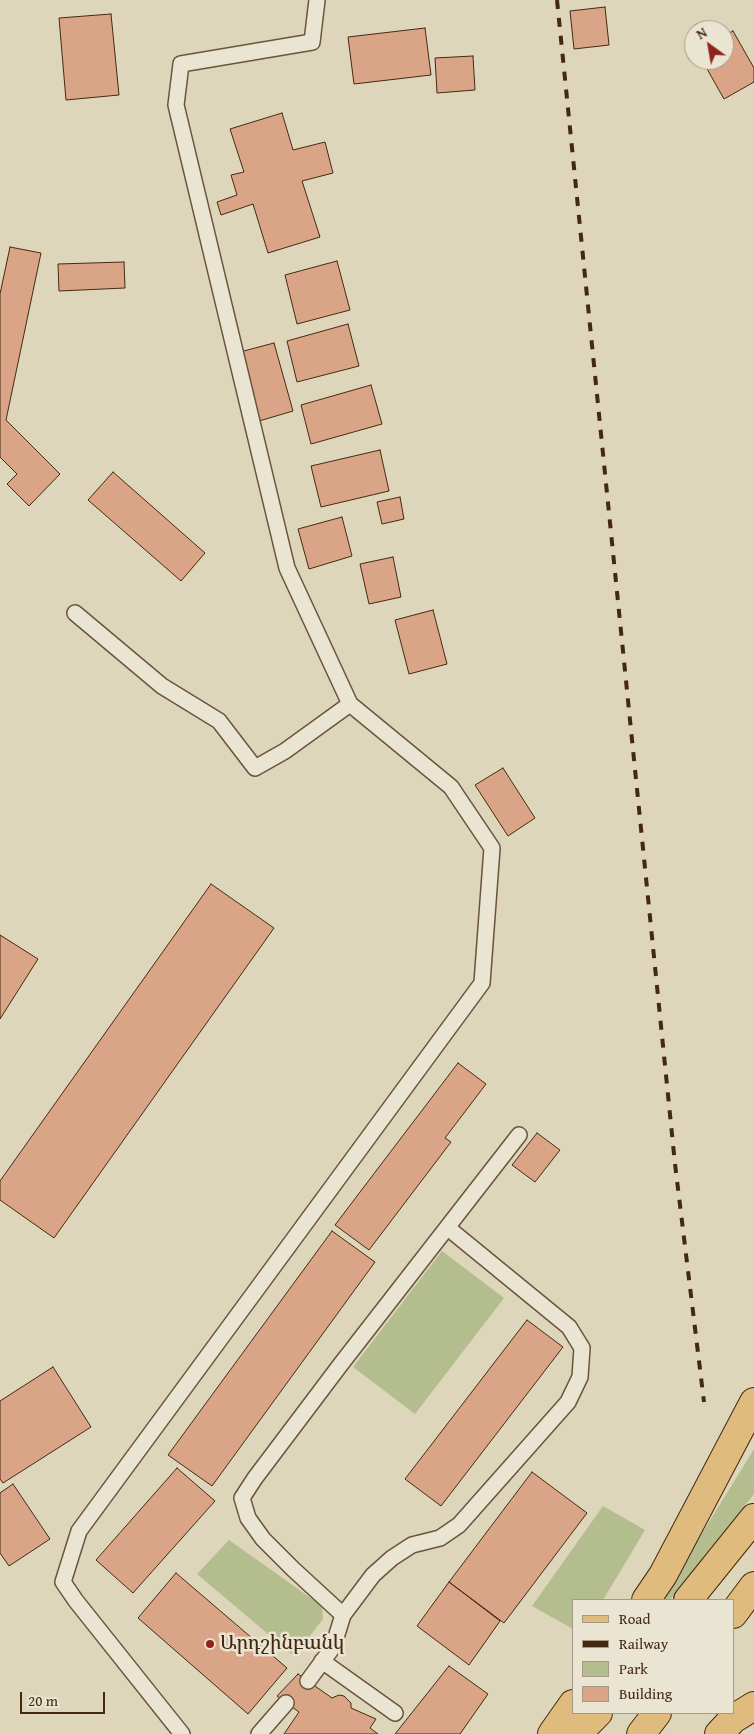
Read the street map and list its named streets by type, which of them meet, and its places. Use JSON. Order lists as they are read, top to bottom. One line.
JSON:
{"places":["Արդշինբանկ"],"legend":["Road","Railway","Park","Building"],"scale_bar":"20 m","north":"top left"}
